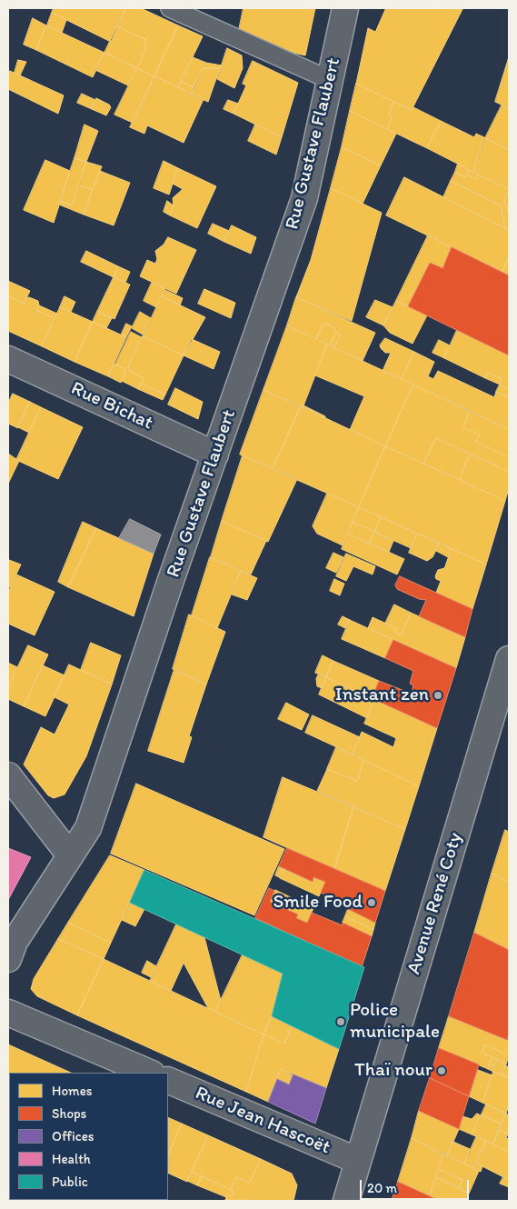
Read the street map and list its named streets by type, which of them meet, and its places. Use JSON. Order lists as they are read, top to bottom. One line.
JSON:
{"streets":{"street":["Rue Gustave Flaubert","Rue Bichat","Avenue René Coty","Rue Jean Hascoët"]},"crossings":[["Rue Gustave Flaubert","Rue Bichat"],["Avenue René Coty","Rue Jean Hascoët"]],"places":["Instant zen","Smile Food","Police municipale","Thaï nour"],"legend":["Homes","Shops","Offices","Health","Public"],"scale_bar":"20 m"}
